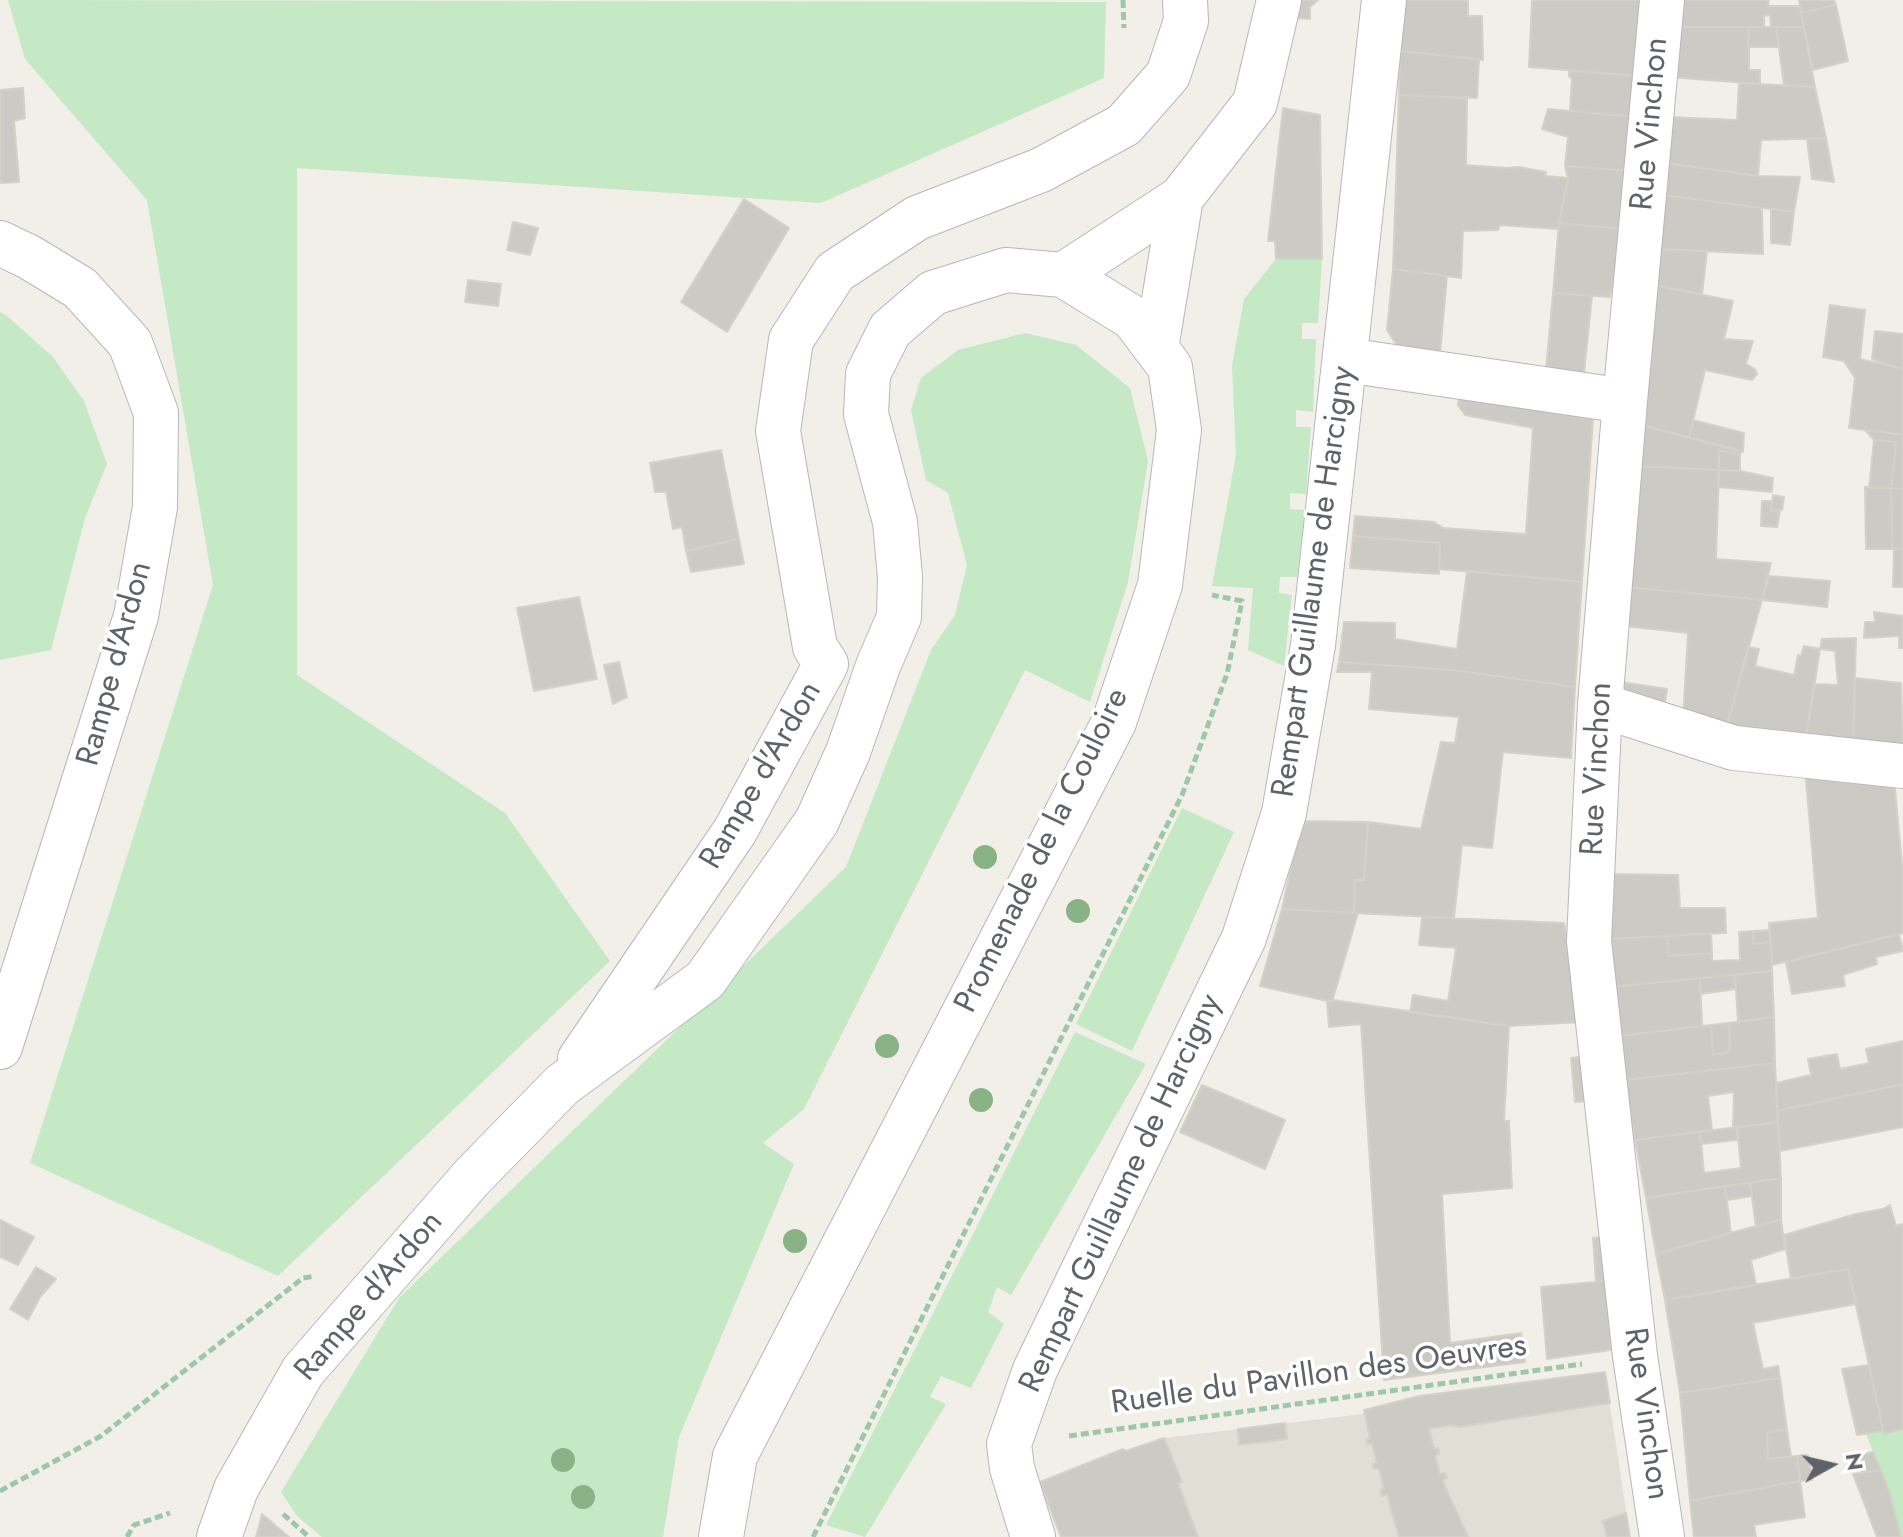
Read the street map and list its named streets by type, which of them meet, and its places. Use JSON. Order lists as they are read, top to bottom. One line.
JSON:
{"streets":{"street":["Rue Vinchon","Rempart Guillaume de Harcigny","Rampe d'Ardon","Promenade de la Couloire"],"path":["Ruelle du Pavillon des Oeuvres"]},"crossings":[["Rue Vinchon","Ruelle du Pavillon des Oeuvres"],["Rempart Guillaume de Harcigny","Ruelle du Pavillon des Oeuvres"],["Rampe d'Ardon","Promenade de la Couloire"]],"north":"right"}
